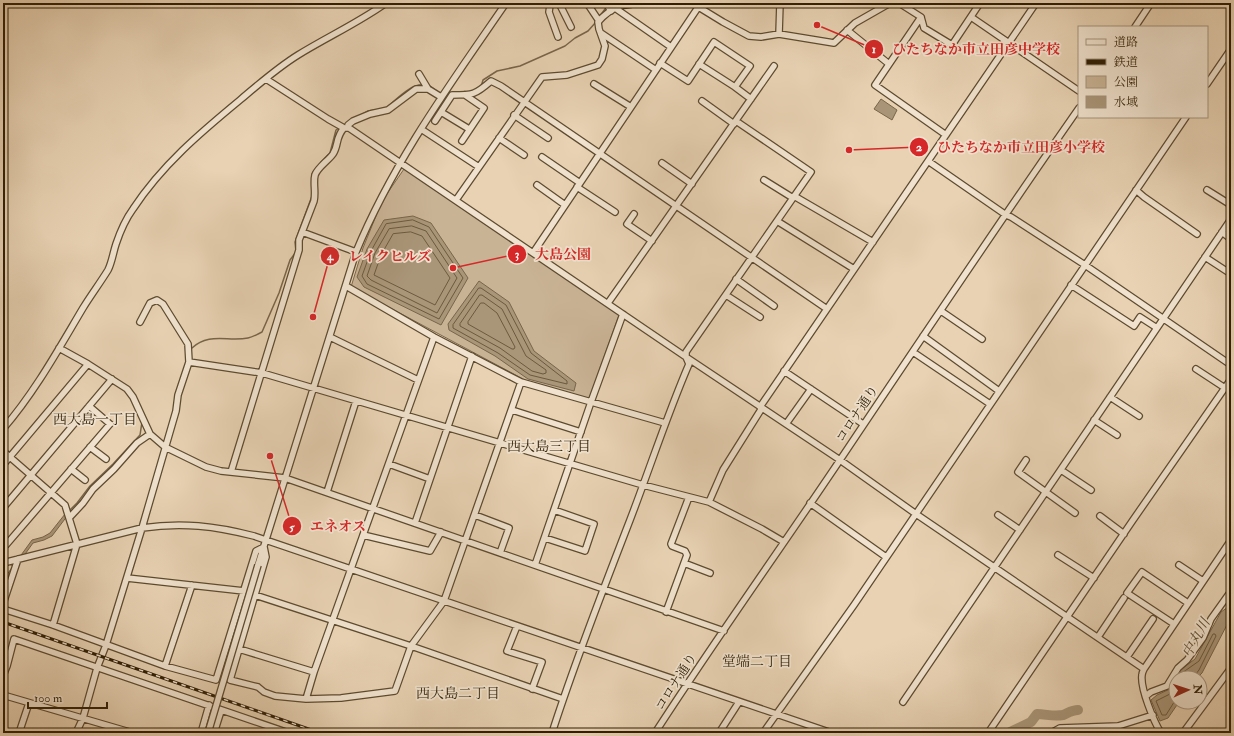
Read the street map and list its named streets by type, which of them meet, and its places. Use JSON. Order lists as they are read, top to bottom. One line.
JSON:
{"streets":{"street":["コロナ通り"]},"districts":["西大島一丁目","西大島三丁目","堂端二丁目","西大島二丁目"],"water":["中丸川"],"places":["ひたちなか市立田彦中学校","ひたちなか市立田彦小学校","大島公園","レイクヒルズ","エネオス"],"legend":["道路","鉄道","公園","水域"],"scale_bar":"100 m","north":"right"}
